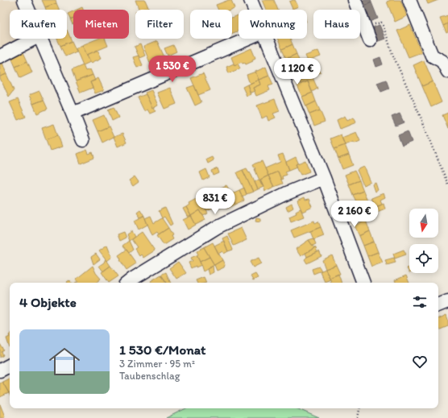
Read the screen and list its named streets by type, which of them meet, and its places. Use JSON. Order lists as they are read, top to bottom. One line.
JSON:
{"north":"bottom","page":{"chip":["Kaufen","Mieten","Filter","Neu","Wohnung","Haus"],"price":["1 530 €","1 120 €","831 €","2 160 €"],"heading":"4 Objekte","list":[{"name":"1 530 €/Monat","note":"3 Zimmer · 95 m² · Taubenschlag"}]}}
